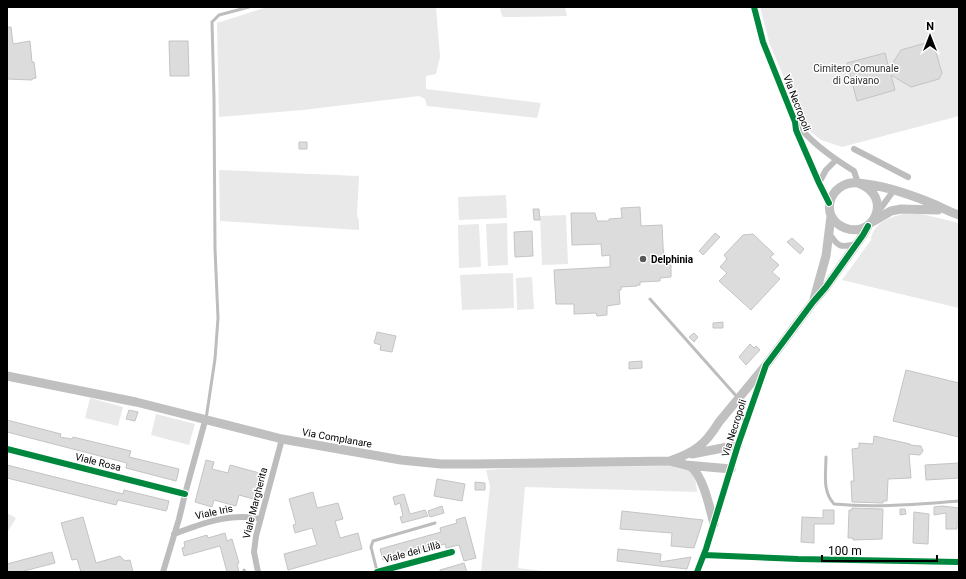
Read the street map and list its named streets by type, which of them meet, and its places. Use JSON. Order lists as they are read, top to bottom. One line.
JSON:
{"streets":{"main road":["Via Necropoli","Via Complanare"],"street":["Viale Rosa","Viale Margherita","Viale Iris","Viale dei Lillà"]},"crossings":[["Via Complanare","Viale Margherita"],["Viale Margherita","Viale Iris"]],"parks":["Cimitero Comunale di Caivano"],"places":["Delphinia"],"scale_bar":"100 m","north":"top"}
